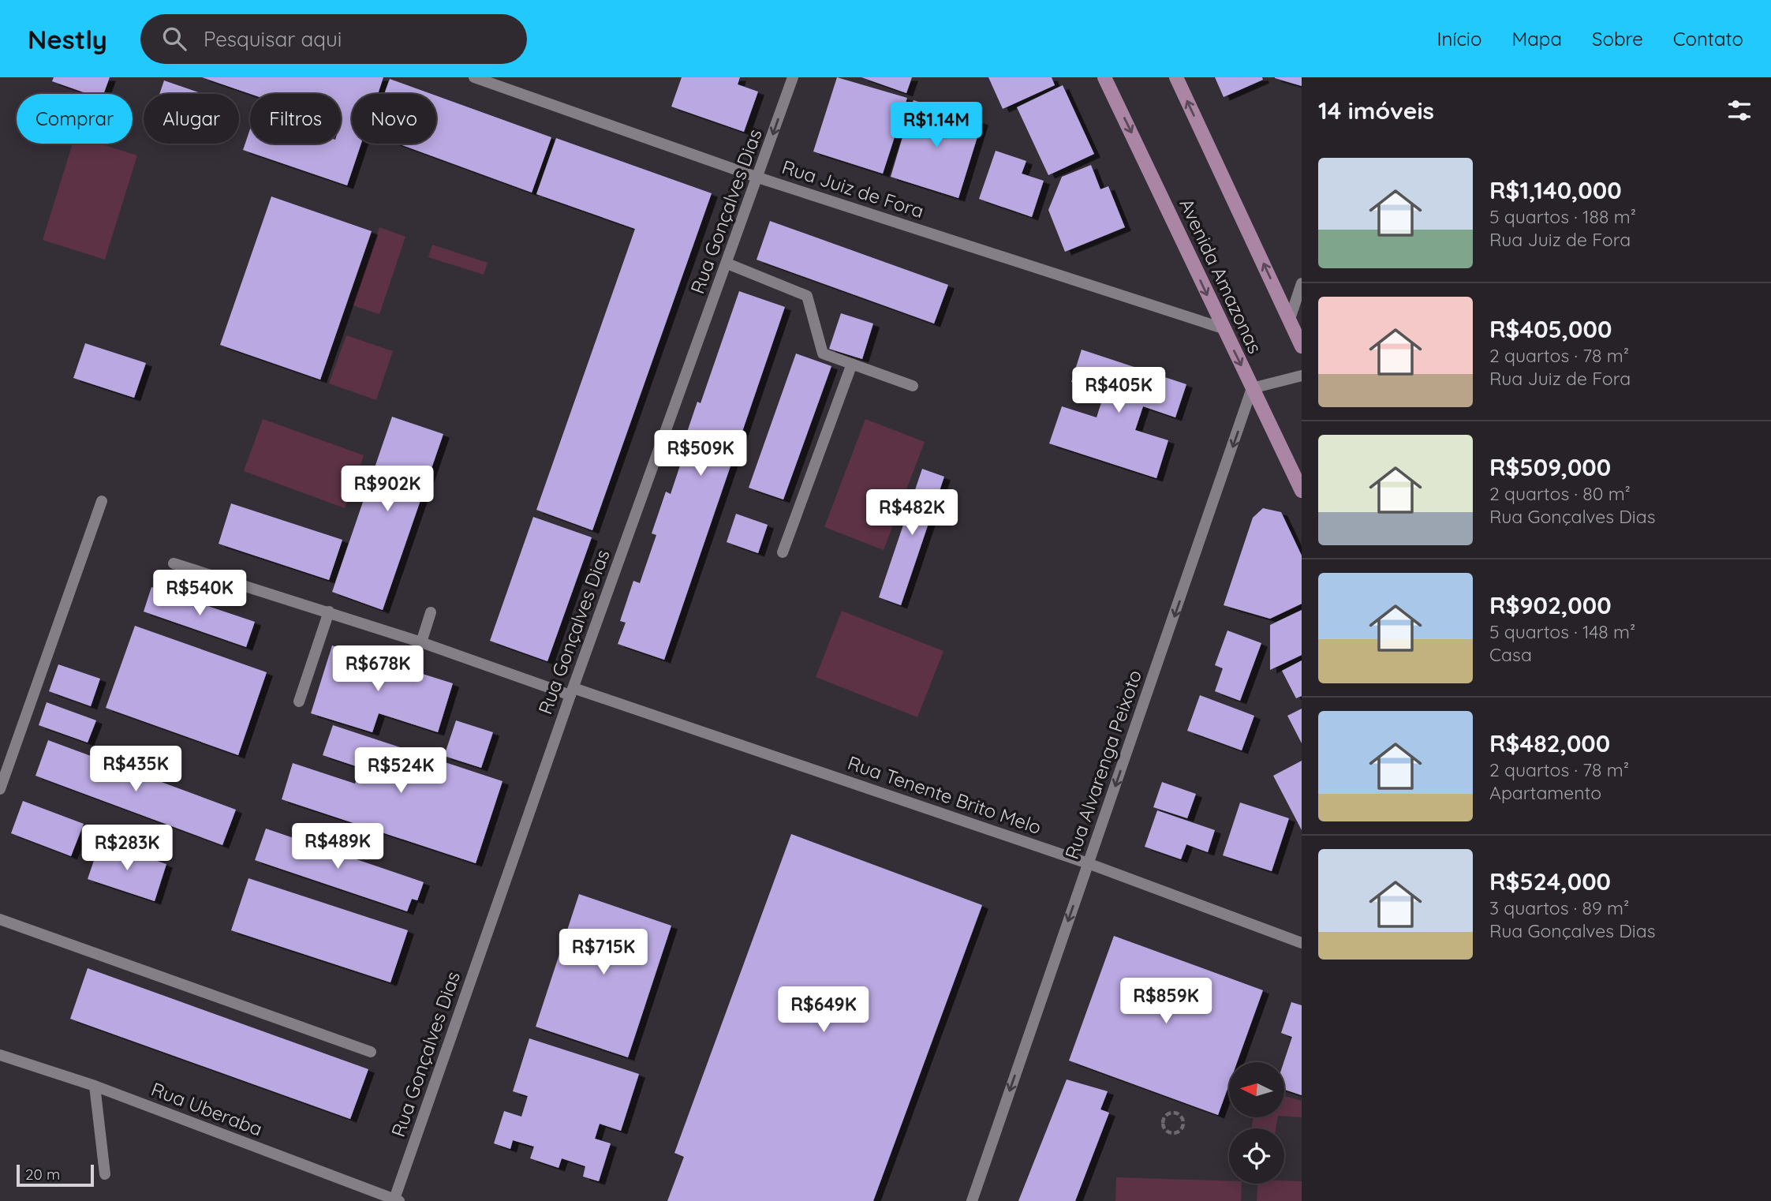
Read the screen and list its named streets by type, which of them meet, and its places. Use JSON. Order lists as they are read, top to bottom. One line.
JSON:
{"streets":{"main road":["Avenida Amazonas"],"street":["Rua Juiz de Fora","Rua Gonçalves Dias","Rua Alvarenga Peixoto","Rua Tenente Brito Melo","Rua Uberaba"]},"crossings":[["Rua Juiz de Fora","Rua Gonçalves Dias"],["Rua Juiz de Fora","Avenida Amazonas"],["Rua Gonçalves Dias","Rua Tenente Brito Melo"],["Rua Gonçalves Dias","Rua Uberaba"],["Avenida Amazonas","Rua Alvarenga Peixoto"],["Rua Alvarenga Peixoto","Rua Tenente Brito Melo"]],"one_way":["Rua Alvarenga Peixoto"],"scale_bar":"20 m","north":"left","page":{"header":"Nestly","search":"Pesquisar aqui","nav":["Início","Mapa","Sobre","Contato"],"heading":"14 imóveis","chip":["Comprar","Alugar","Filtros","Novo"],"price":["R$1.14M","R$405K","R$509K","R$902K","R$482K","R$540K","R$678K","R$435K","R$524K","R$489K","R$283K","R$715K","R$859K","R$649K"],"list":[{"name":"R$1,140,000","note":"5 quartos · 188 m² · Rua Juiz de Fora"},{"name":"R$405,000","note":"2 quartos · 78 m² · Rua Juiz de Fora"},{"name":"R$509,000","note":"2 quartos · 80 m² · Rua Gonçalves Dias"},{"name":"R$902,000","note":"5 quartos · 148 m² · Casa"},{"name":"R$482,000","note":"2 quartos · 78 m² · Apartamento"},{"name":"R$524,000","note":"3 quartos · 89 m² · Rua Gonçalves Dias"}],"scale":"20 m"}}
